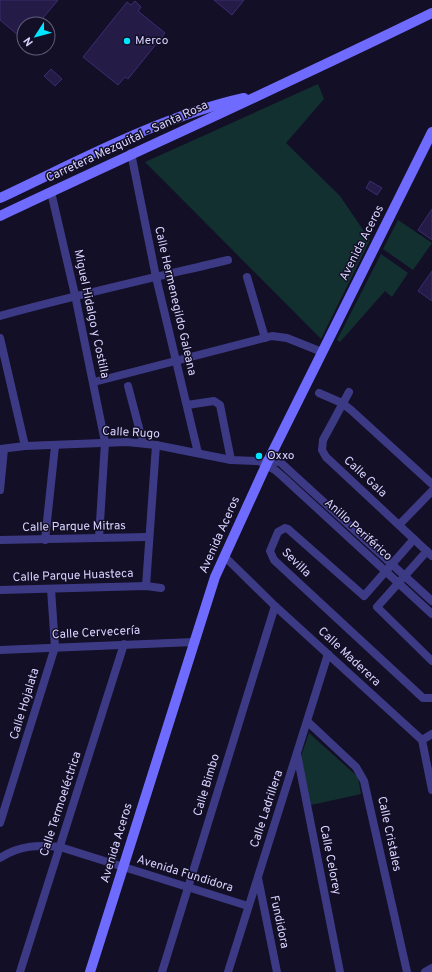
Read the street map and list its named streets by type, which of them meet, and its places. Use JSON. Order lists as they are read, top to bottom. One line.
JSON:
{"streets":{"street":["Carretera Mezquital - Santa Rosa","Avenida Aceros","Calle Hermenegildo Galeana","Miguel Hidalgo y Costilla","Calle Rugo","Calle Gala","Calle Parque Mitras","Anillo Periférico","Sevilla","Calle Parque Huasteca","Calle Cervecería","Calle Maderera","Calle Hojalata","Calle Bimbo","Calle Termoeléctrica","Calle Ladrillera","Calle Cristales","Calle Celorey","Avenida Fundidora","Fundidora"]},"crossings":[["Carretera Mezquital - Santa Rosa","Calle Hermenegildo Galeana"],["Carretera Mezquital - Santa Rosa","Miguel Hidalgo y Costilla"],["Avenida Aceros","Calle Rugo"],["Avenida Aceros","Anillo Periférico"],["Avenida Aceros","Calle Cervecería"],["Avenida Aceros","Calle Maderera"],["Avenida Aceros","Avenida Fundidora"],["Calle Hermenegildo Galeana","Calle Rugo"],["Miguel Hidalgo y Costilla","Calle Rugo"],["Miguel Hidalgo y Costilla","Calle Parque Mitras"],["Calle Rugo","Anillo Periférico"],["Anillo Periférico","Sevilla"],["Calle Parque Huasteca","Calle Hojalata"],["Calle Cervecería","Calle Hojalata"],["Calle Cervecería","Calle Termoeléctrica"],["Calle Maderera","Calle Bimbo"],["Calle Maderera","Calle Ladrillera"],["Calle Bimbo","Avenida Fundidora"],["Calle Termoeléctrica","Avenida Fundidora"],["Calle Ladrillera","Calle Cristales"],["Calle Ladrillera","Calle Celorey"],["Calle Ladrillera","Avenida Fundidora"],["Calle Ladrillera","Fundidora"]],"places":["Merco","Oxxo"],"north":"bottom left"}
